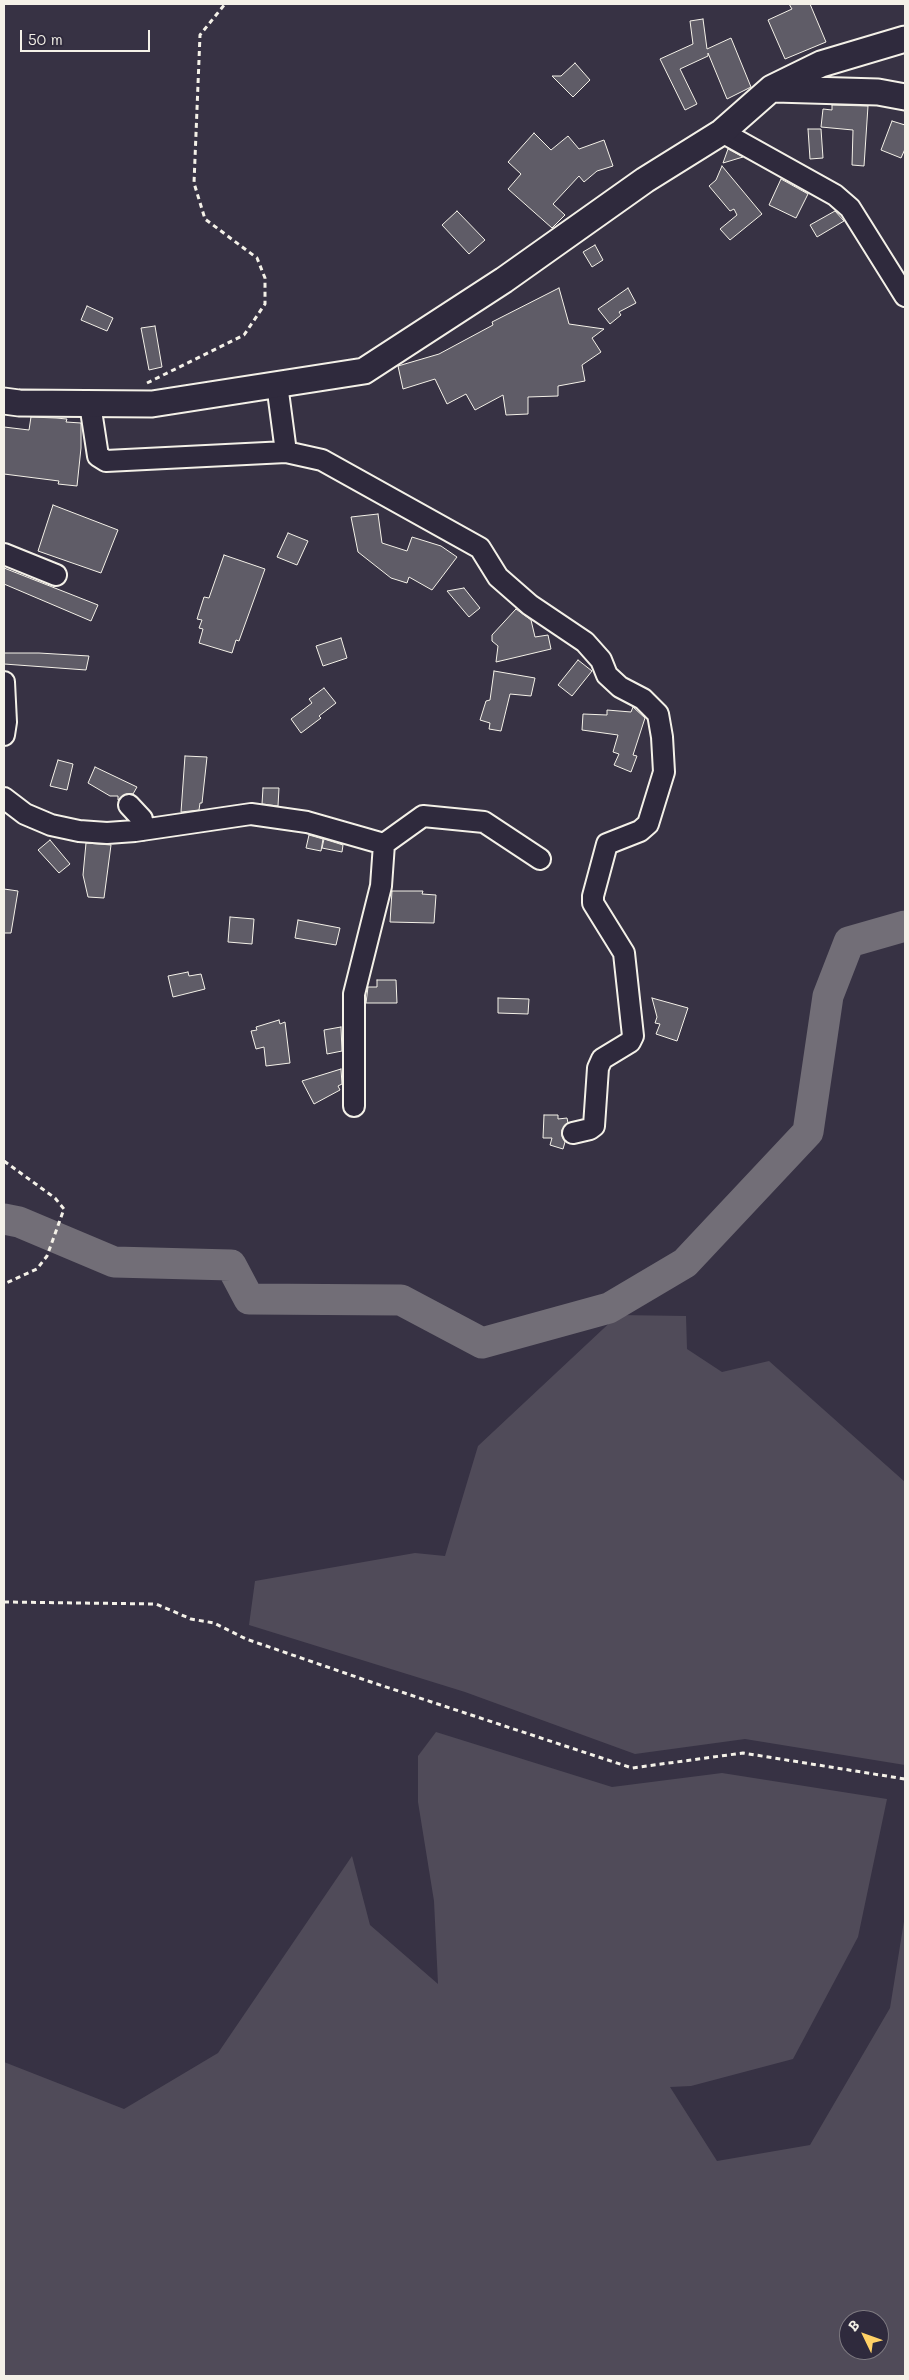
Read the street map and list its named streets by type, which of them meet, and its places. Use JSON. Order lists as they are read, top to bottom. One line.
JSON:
{"scale_bar":"50 m","north":"top left"}
